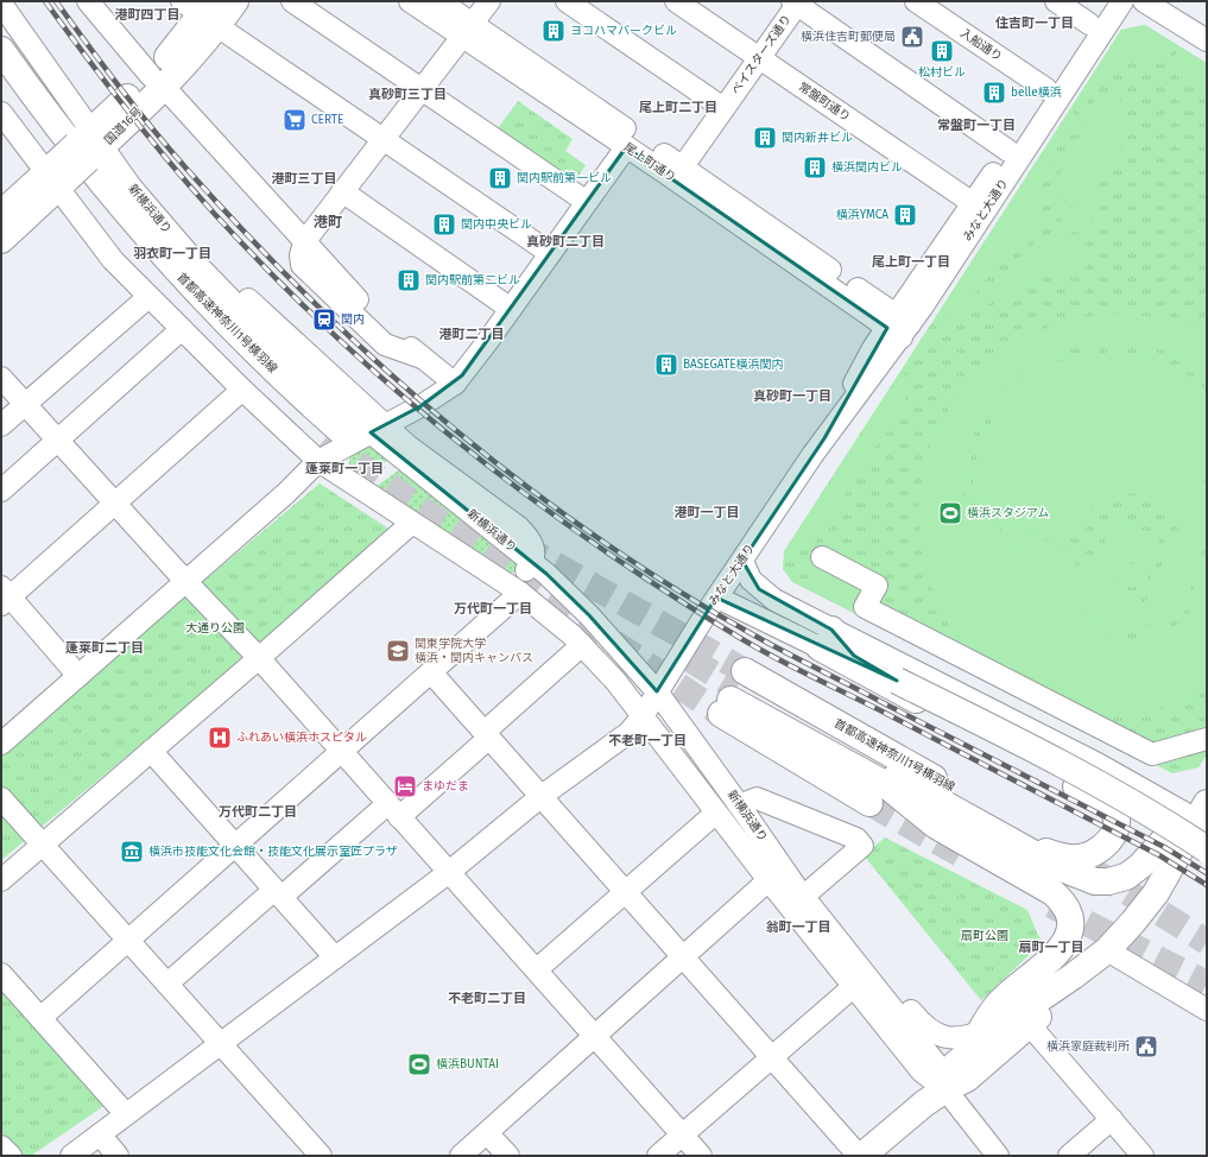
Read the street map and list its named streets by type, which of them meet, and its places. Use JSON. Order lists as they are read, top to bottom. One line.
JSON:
{"streets":{"main road":["国道16号","首都高速神奈川1号横羽線"],"street":["入船通り","ベイスターズ通り","常盤町通り","尾上町通り","新横浜通り","みなと大通り"]},"crossings":[["入船通り","みなと大通り"],["ベイスターズ通り","常盤町通り"],["ベイスターズ通り","尾上町通り"],["常盤町通り","みなと大通り"],["国道16号","新横浜通り"],["尾上町通り","みなと大通り"],["新横浜通り","みなと大通り"]],"districts":["港町四丁目","住吉町一丁目","真砂町三丁目","尾上町二丁目","常盤町一丁目","港町三丁目","港町","真砂町二丁目","羽衣町一丁目","尾上町一丁目","港町二丁目","真砂町一丁目","蓬莱町一丁目","港町一丁目","万代町一丁目","蓬莱町二丁目","不老町一丁目","万代町二丁目","翁町一丁目","扇町一丁目","不老町二丁目"],"parks":["大通り公園","扇町公園"],"places":{"building":["ヨコハマパークビル","松村ビル","belle横浜","関内新井ビル","横浜関内ビル","関内駅前第一ビル","横浜YMCA","関内中央ビル","関内駅前第二ビル","BASEGATE横浜関内"],"public building":["横浜住吉町郵便局","横浜家庭裁判所"],"supermarket":["CERTE"],"station":["関内"],"sports":["横浜スタジアム","横浜BUNTAI"],"school or university":["関東学院大学 横浜・関内キャンパス"],"hospital":["ふれあい横浜ホスピタル"],"hotel":["まゆだま"],"museum":["横浜市技能文化会館・技能文化展示室匠プラザ"]}}
